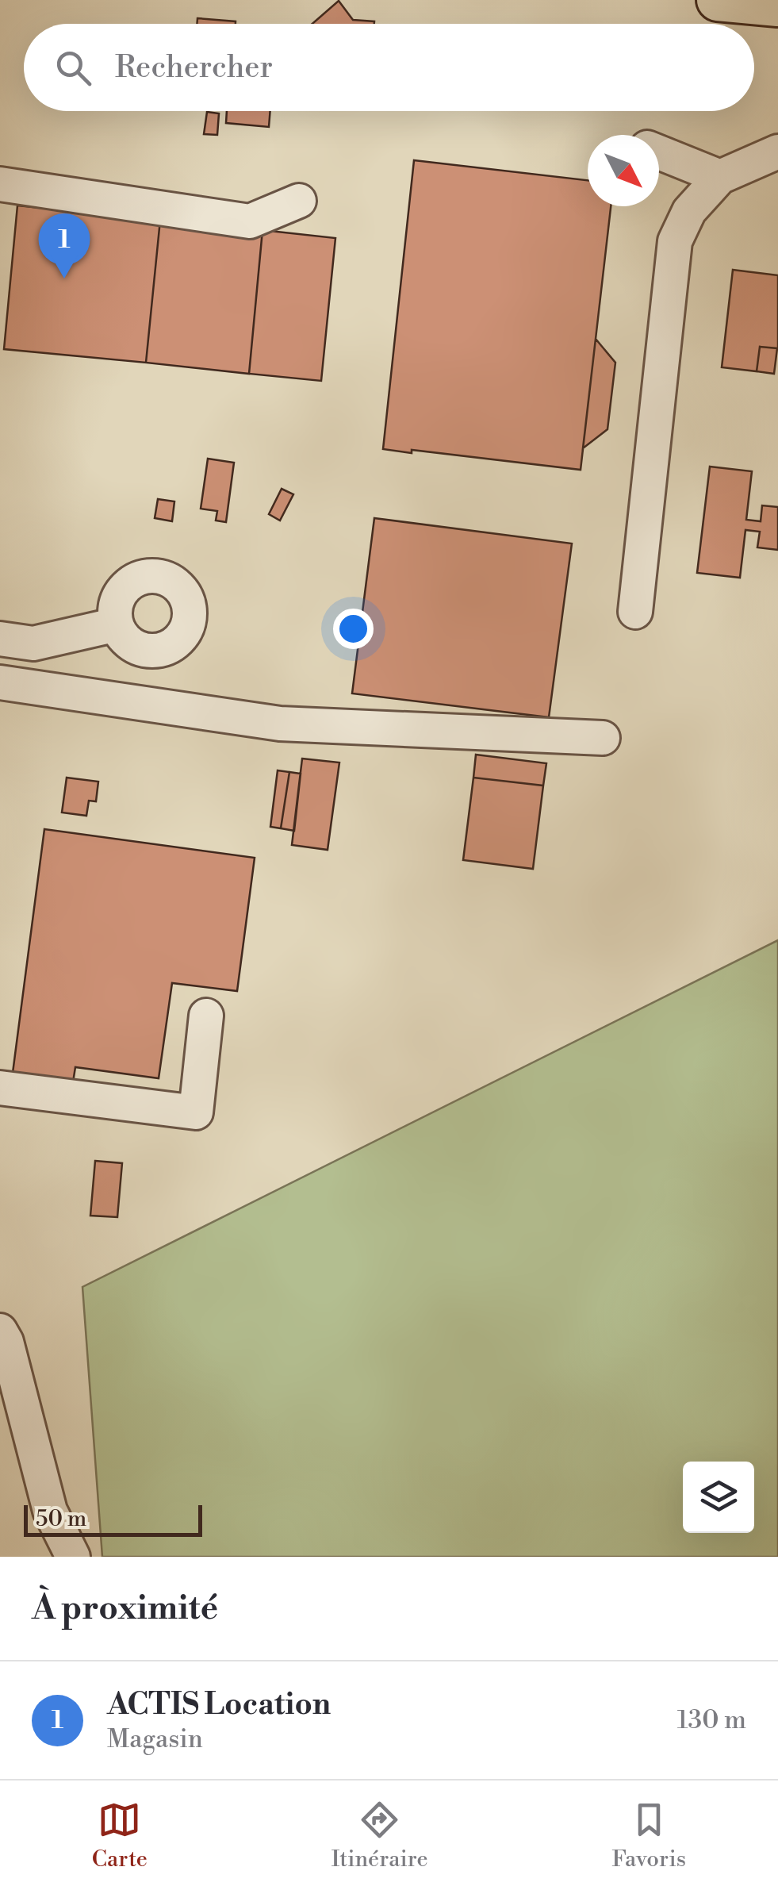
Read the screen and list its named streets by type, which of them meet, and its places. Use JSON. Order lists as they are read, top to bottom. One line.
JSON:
{"scale_bar":"50 m","north":"bottom right","page":{"search":"Rechercher","pins":"1","scale":"50 m","heading":"À proximité","list":[{"mark":"1","name":"ACTIS Location","note":"Magasin","value":"130 m"}],"nav":["Carte","Itinéraire","Favoris"]}}
